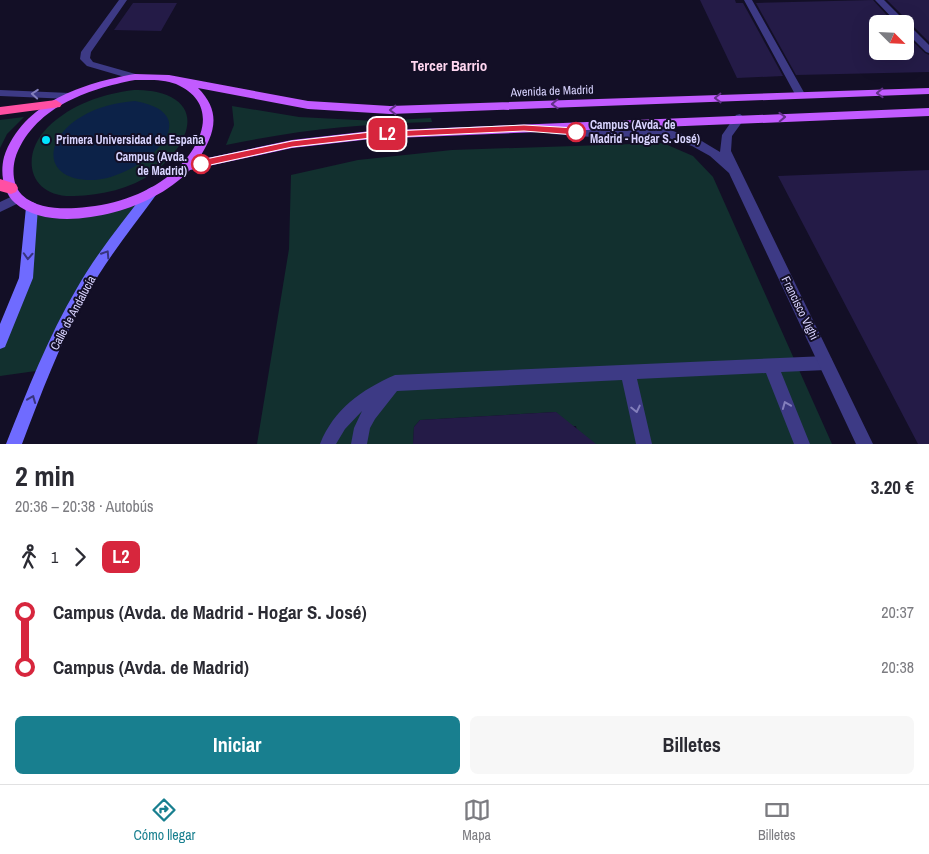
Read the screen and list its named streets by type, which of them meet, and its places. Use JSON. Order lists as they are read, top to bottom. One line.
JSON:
{"streets":{"main road":["Avenida de Madrid","Calle de Andalucía"],"street":["Francisco Vighi"]},"crossings":[["Avenida de Madrid","Calle de Andalucía"]],"districts":["Tercer Barrio"],"places":["Campus (Avda. de Madrid - Hogar S. José)","Primera Universidad de España","Campus (Avda. de Madrid)"],"lines":["bus line L2"],"north":"bottom right","page":{"on_map":"L2","heading":["2 min","20:36 – 20:38 · Autobús","3.20 €"],"legs":["1","L2"],"list":[{"name":"Campus (Avda. de Madrid - Hogar S. José)","value":"20:37"},{"name":"Campus (Avda. de Madrid)","value":"20:38"}],"buttons":["Iniciar","Billetes"],"tabs":["Cómo llegar","Mapa","Billetes"]}}
